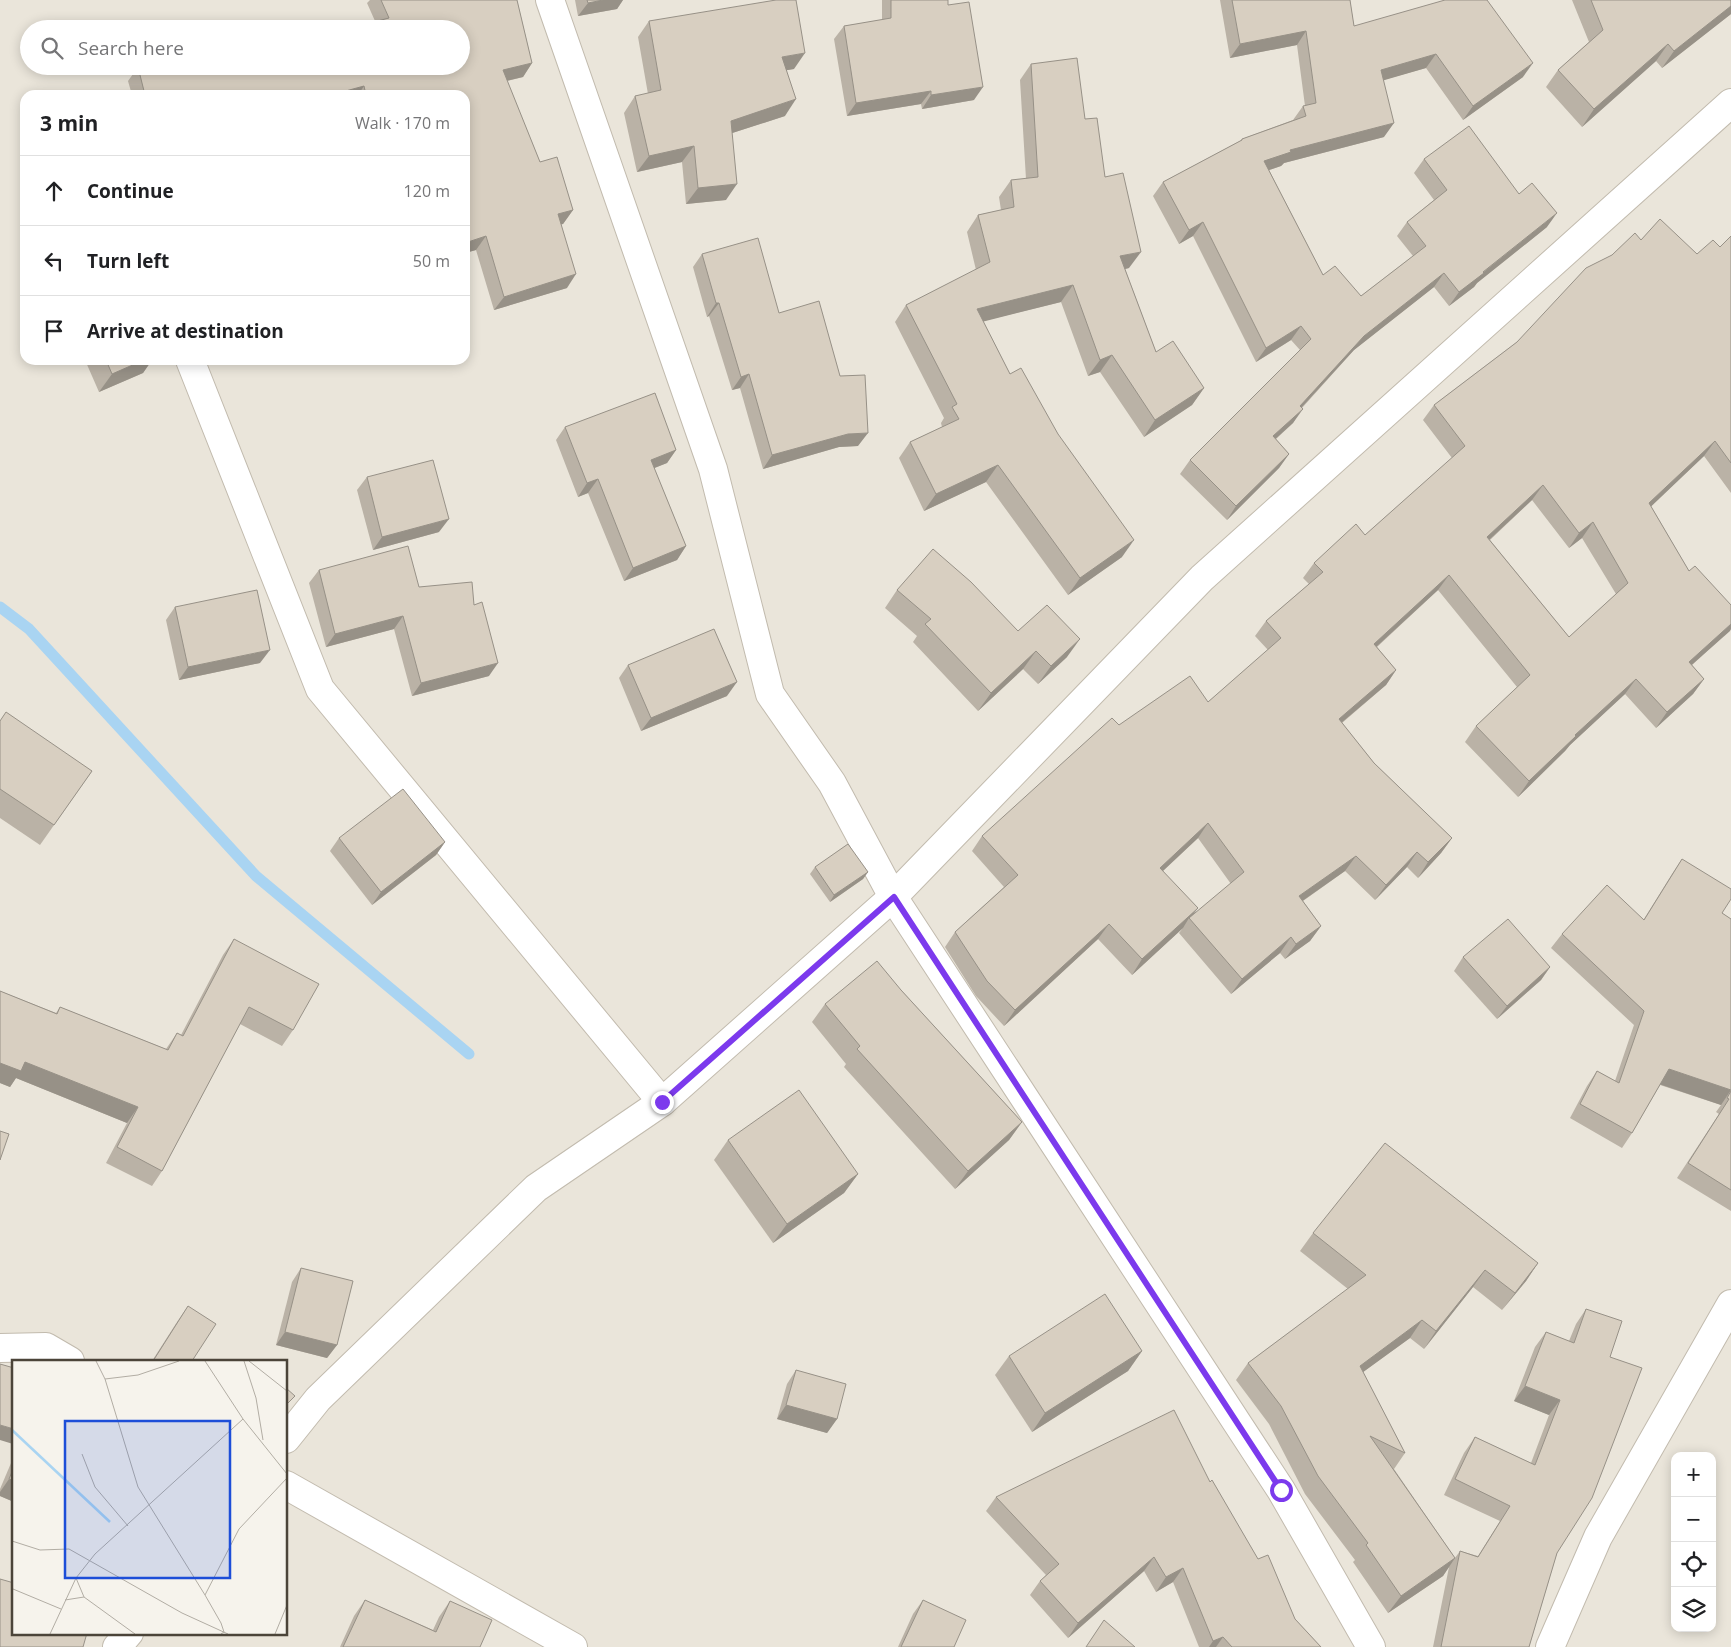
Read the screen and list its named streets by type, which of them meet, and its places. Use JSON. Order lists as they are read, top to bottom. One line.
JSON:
{"page":{"search":"Search here","heading":["3 min","Walk · 170 m"],"list":[["Continue","120 m"],["Turn left","50 m"],"Arrive at destination"],"map_buttons":["+","−"]}}
